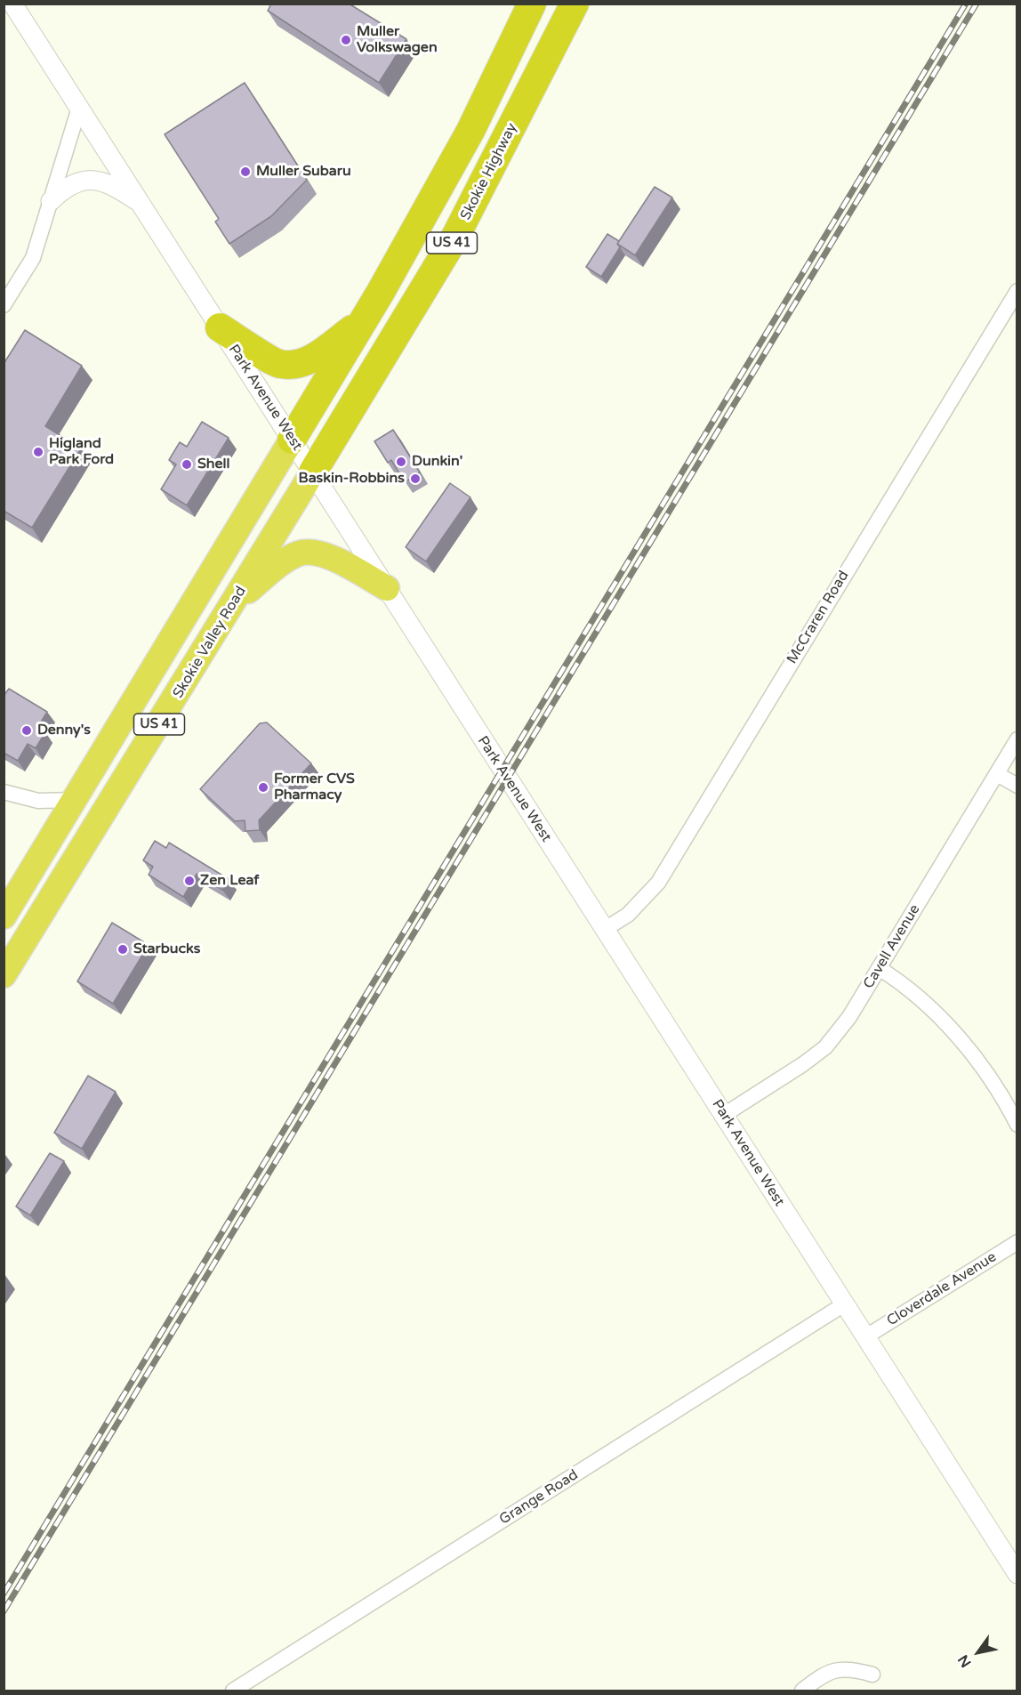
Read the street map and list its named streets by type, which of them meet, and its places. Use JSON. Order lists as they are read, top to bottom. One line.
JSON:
{"streets":{"highway":["Skokie Highway","US 41","Skokie Valley Road"],"street":["Park Avenue West","McCraren Road","Cavell Avenue","Cloverdale Avenue","Grange Road"]},"crossings":[["Skokie Highway","Park Avenue West"],["Skokie Highway","Skokie Valley Road"],["US 41","Park Avenue West"],["Park Avenue West","McCraren Road"],["Park Avenue West","Skokie Valley Road"],["Park Avenue West","Cavell Avenue"],["Park Avenue West","Cloverdale Avenue"],["Park Avenue West","Grange Road"]],"places":["Muller Volkswagen","Muller Subaru","Higland Park Ford","Dunkin'","Shell","Baskin-Robbins","Denny's","Former CVS Pharmacy","Zen Leaf","Starbucks"],"north":"bottom left"}
